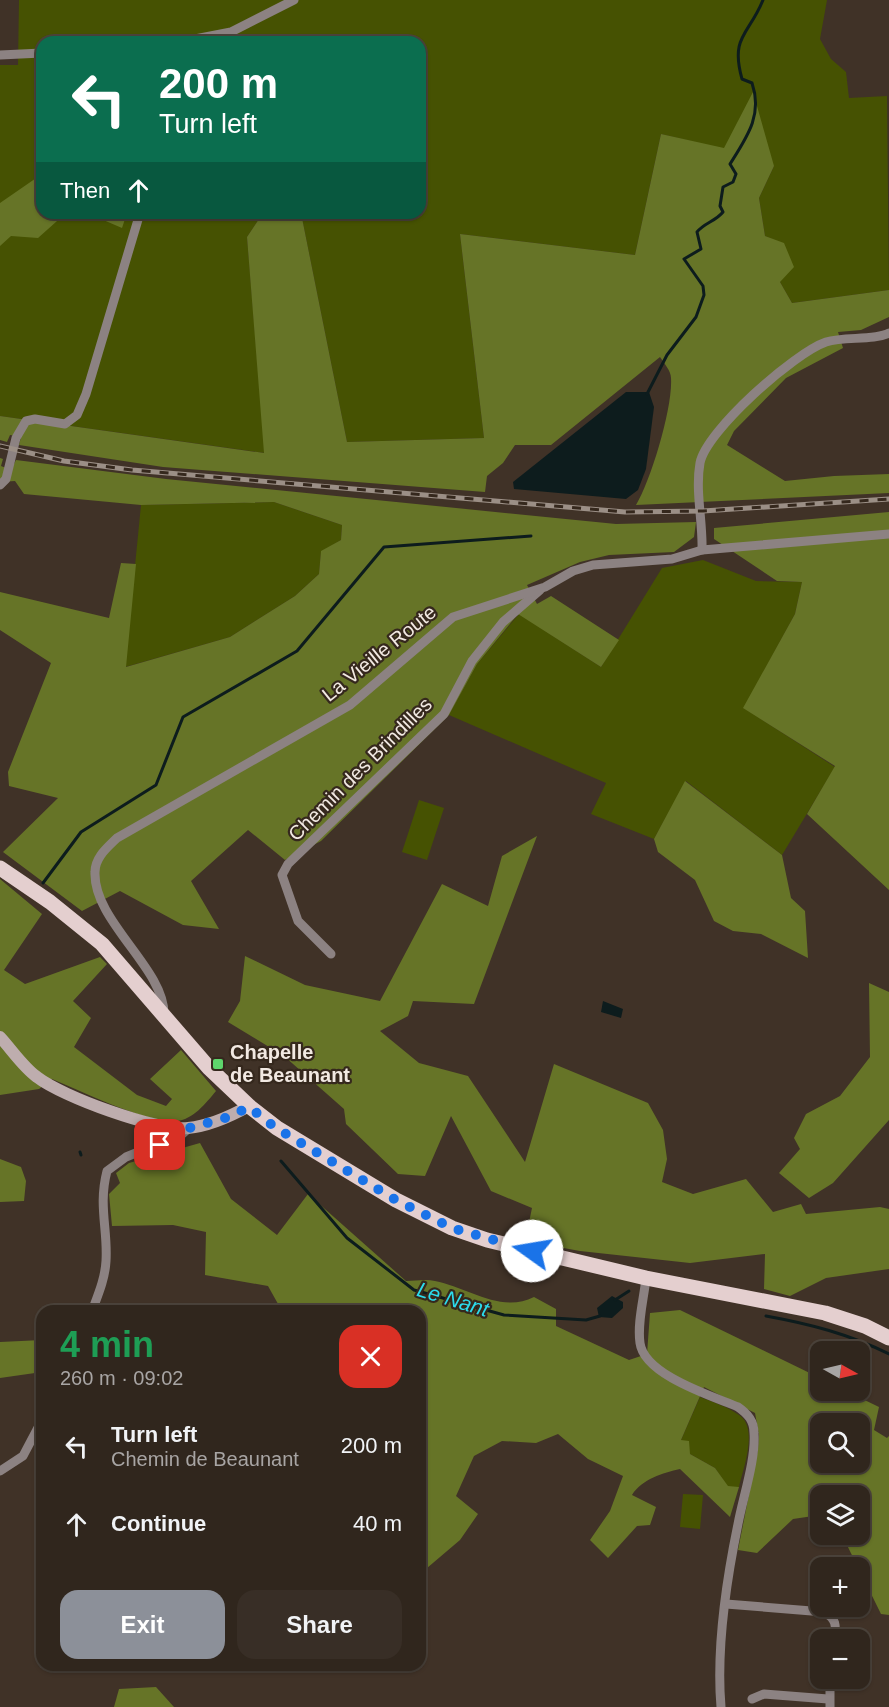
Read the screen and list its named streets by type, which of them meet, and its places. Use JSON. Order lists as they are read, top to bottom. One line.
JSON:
{"streets":{"street":["La Vieille Route","Chemin des Brindilles"]},"crossings":[["La Vieille Route","Chemin des Brindilles"]],"water":["Le Nant"],"places":{"transit":["Chapelle de Beaunant"]},"north":"right","page":{"turn":["200 m","Turn left"],"then":"Then","heading":["4 min","260 m · 09:02"],"map_buttons":["+","−"],"list":[{"name":"Turn left","note":"Chemin de Beaunant","value":"200 m"},{"name":"Continue","value":"40 m"}],"buttons":["Exit","Share"]}}
